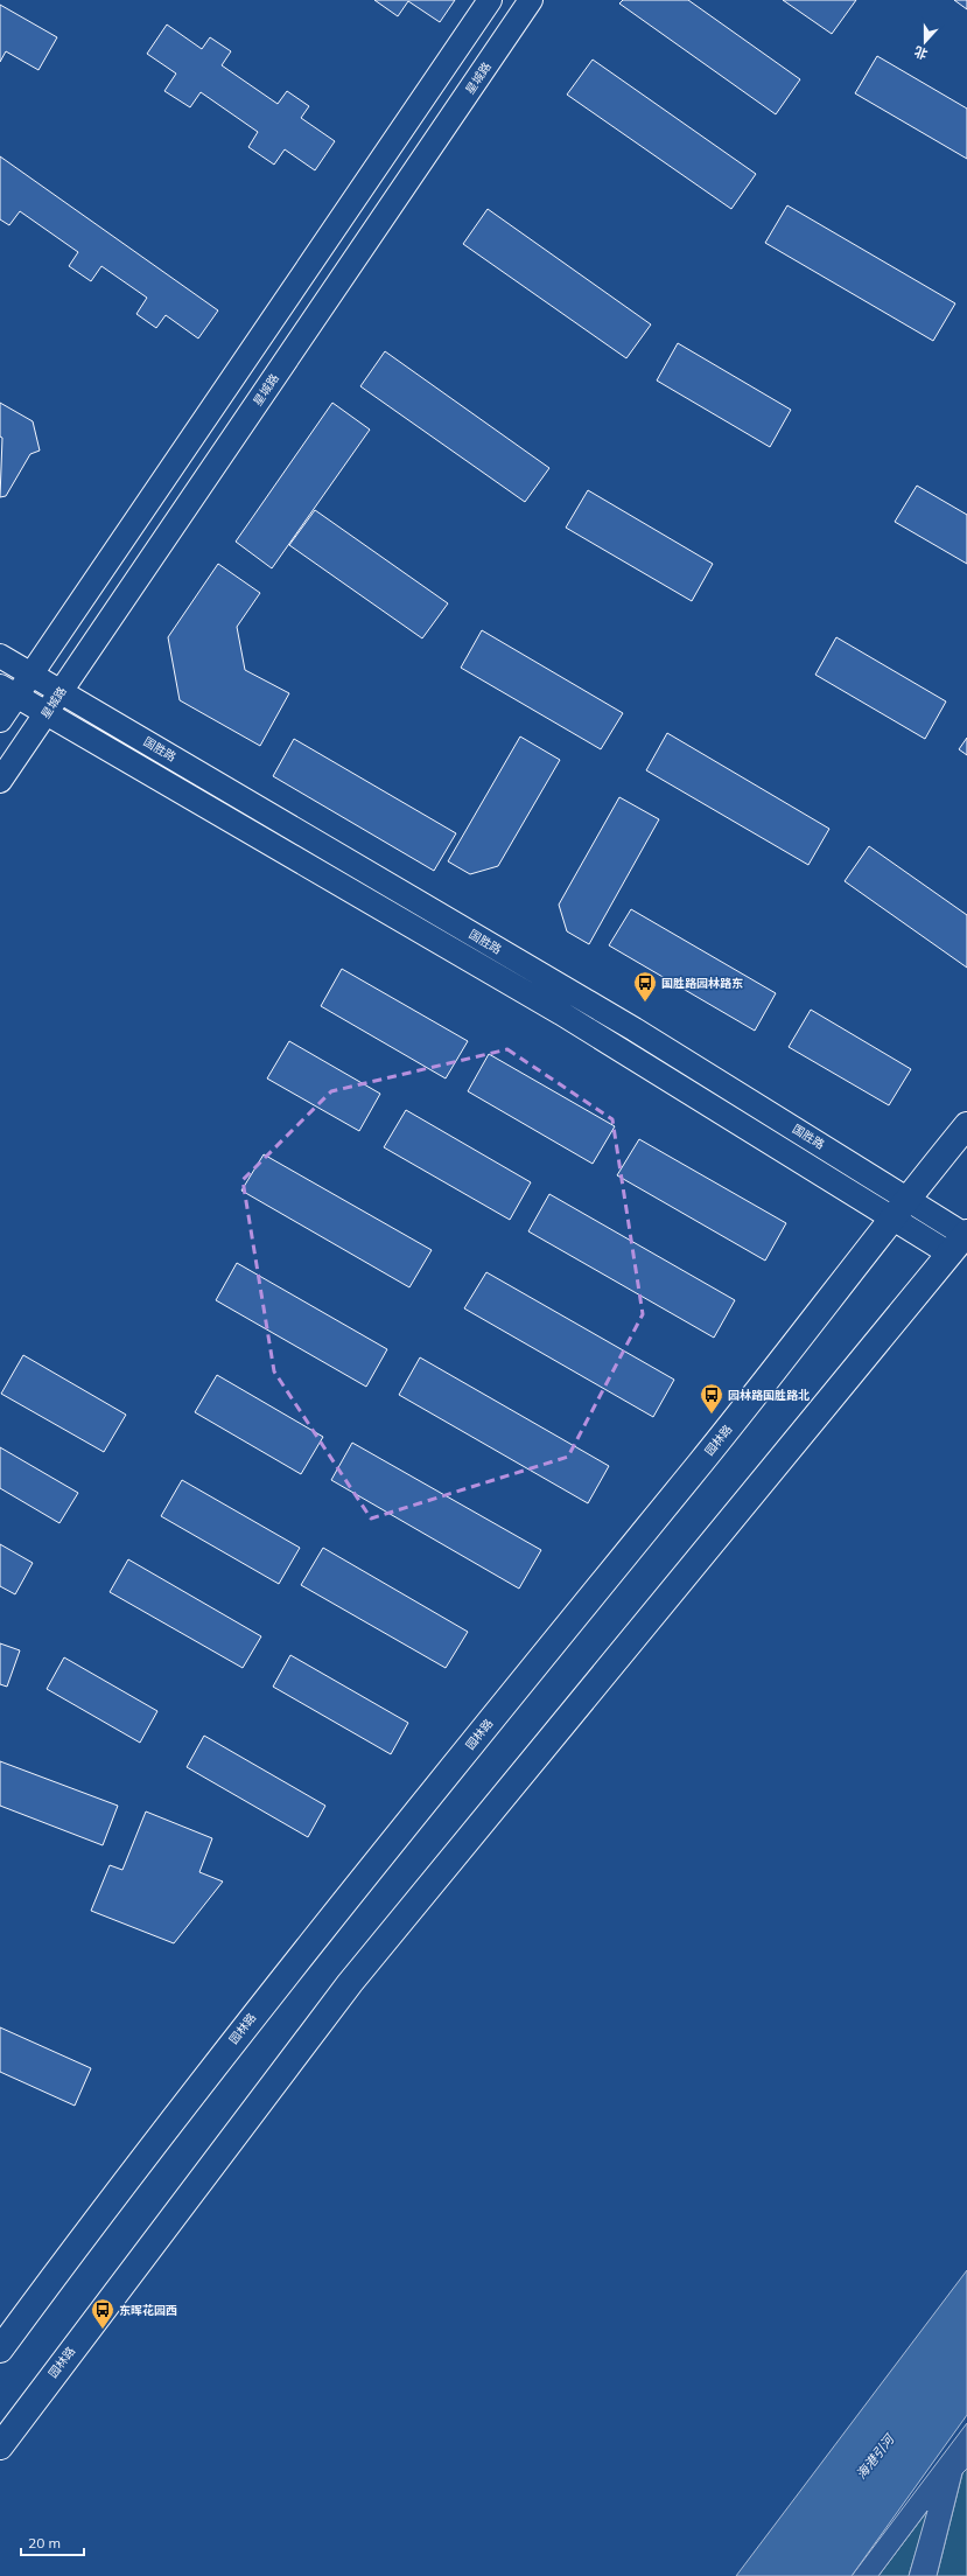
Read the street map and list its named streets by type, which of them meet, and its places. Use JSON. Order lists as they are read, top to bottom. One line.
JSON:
{"streets":{"main road":["园林路"],"street":["星城路","国胜路"]},"crossings":[["星城路","国胜路"],["国胜路","园林路"]],"water":["海港引河"],"places":{"bus stop":["国胜路园林路东","园林路国胜路北","东晖花园西"]},"scale_bar":"20 m","north":"bottom"}
